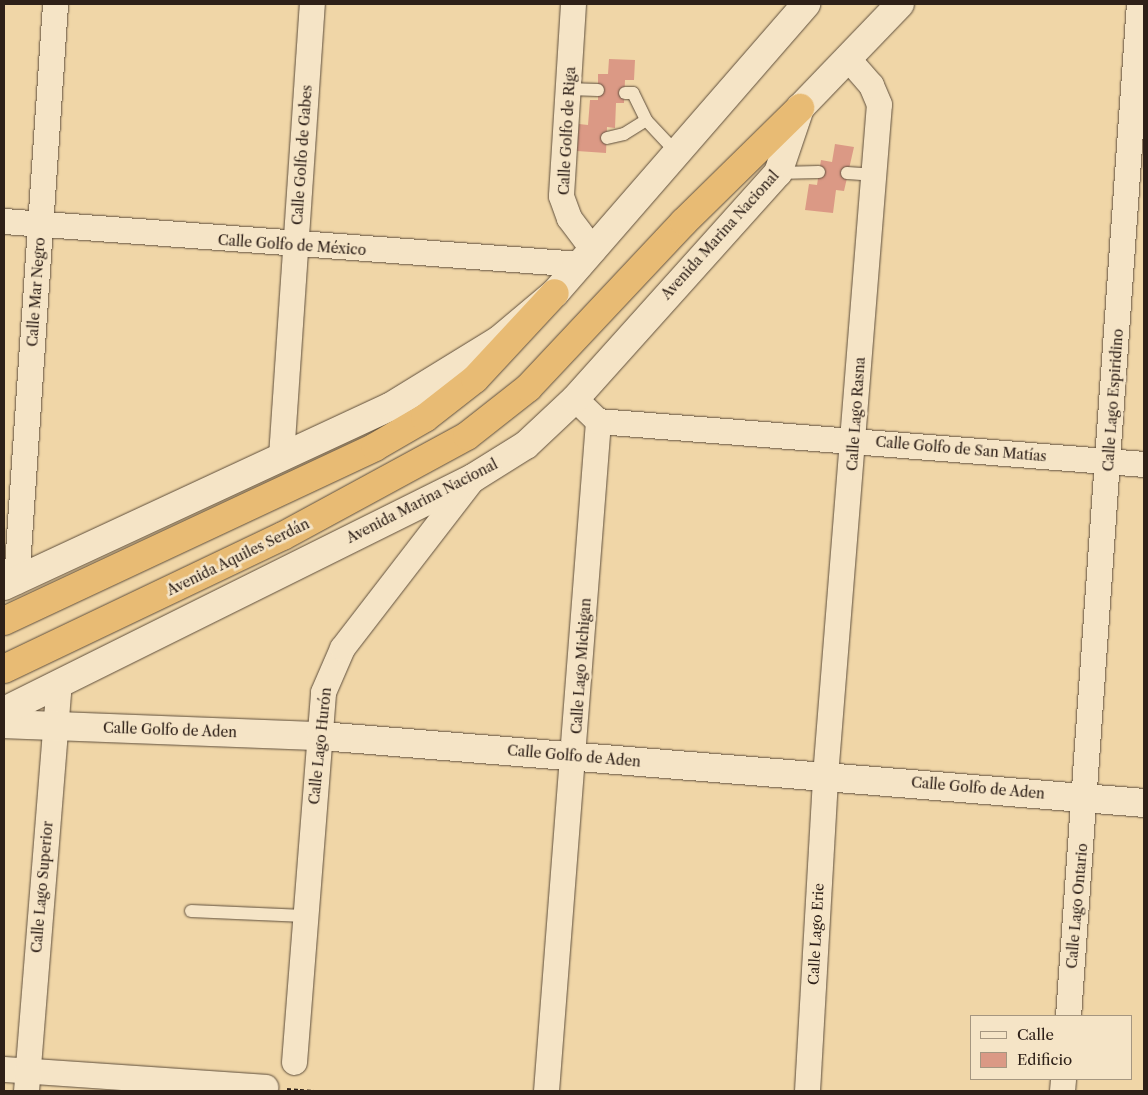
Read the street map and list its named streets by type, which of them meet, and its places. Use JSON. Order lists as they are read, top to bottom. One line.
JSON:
{"streets":{"highway":["Avenida Marina Nacional","Avenida Aquiles Serdán"],"main road":["Calle Golfo de Aden"],"street":["Calle Golfo de Riga","Calle Golfo de Gabes","Calle Golfo de México","Calle Mar Negro","Calle Lago Espiridino","Calle Lago Rasna","Calle Golfo de San Matías","Calle Lago Michigan","Calle Lago Hurón","Calle Lago Superior","Calle Lago Ontario","Calle Lago Erie"]},"crossings":[["Calle Golfo de Riga","Calle Golfo de México"],["Calle Golfo de Gabes","Calle Golfo de México"],["Avenida Marina Nacional","Calle Lago Rasna"],["Avenida Marina Nacional","Avenida Aquiles Serdán"],["Avenida Marina Nacional","Calle Lago Hurón"],["Avenida Marina Nacional","Calle Lago Superior"],["Calle Golfo de México","Calle Mar Negro"],["Calle Lago Espiridino","Calle Golfo de San Matías"],["Calle Lago Espiridino","Calle Golfo de Aden"],["Calle Lago Espiridino","Calle Lago Ontario"],["Calle Lago Rasna","Calle Golfo de San Matías"],["Calle Lago Rasna","Calle Golfo de Aden"],["Calle Lago Rasna","Calle Lago Erie"],["Calle Golfo de San Matías","Calle Lago Michigan"],["Calle Lago Michigan","Calle Golfo de Aden"],["Calle Golfo de Aden","Calle Lago Hurón"],["Calle Golfo de Aden","Calle Lago Superior"],["Calle Golfo de Aden","Calle Lago Ontario"],["Calle Golfo de Aden","Calle Lago Erie"]],"legend":["Calle","Edificio"]}
